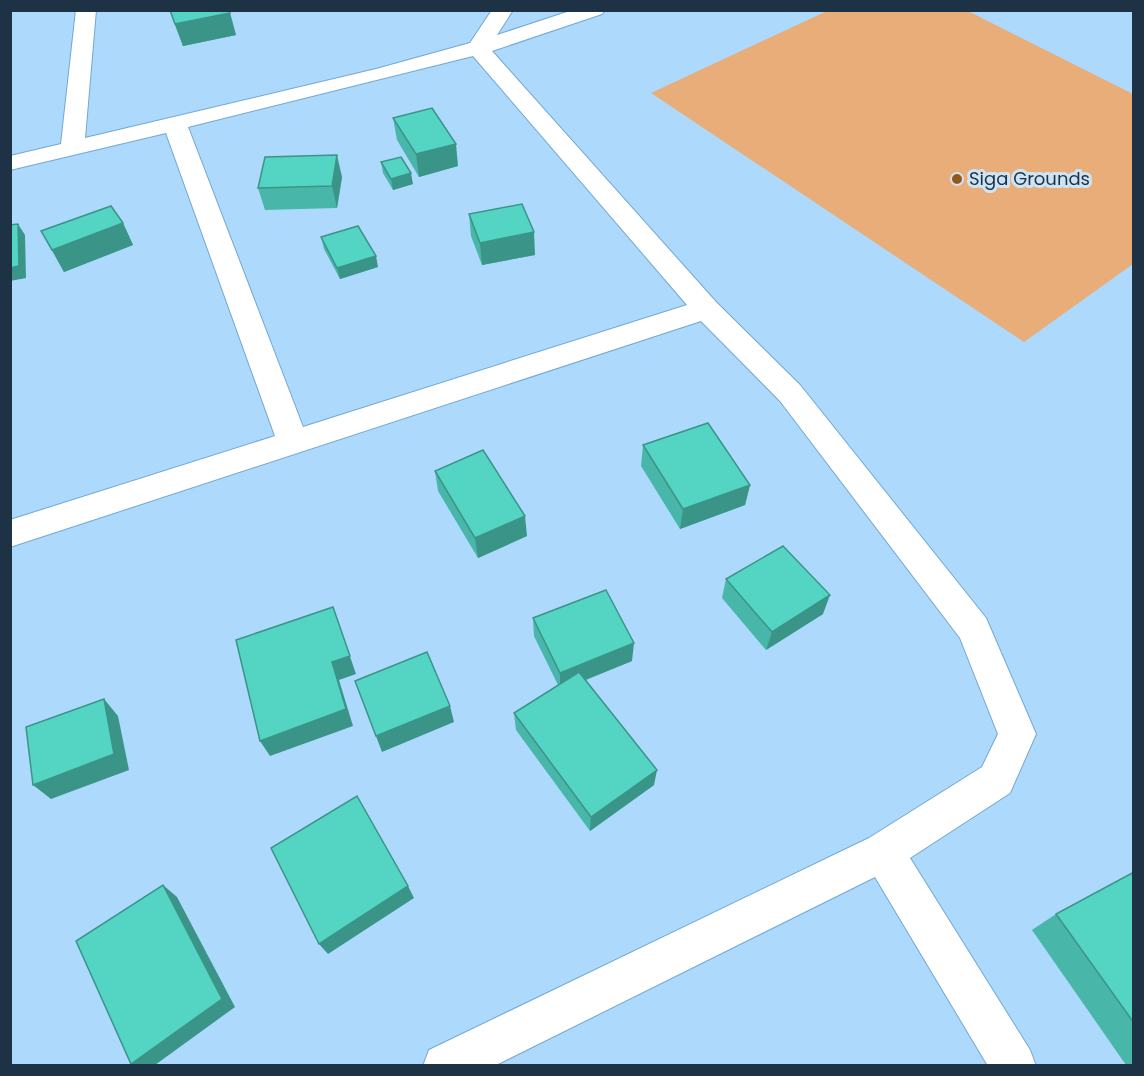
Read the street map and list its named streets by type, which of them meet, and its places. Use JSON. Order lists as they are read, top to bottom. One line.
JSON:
{"places":["Siga Grounds"]}
